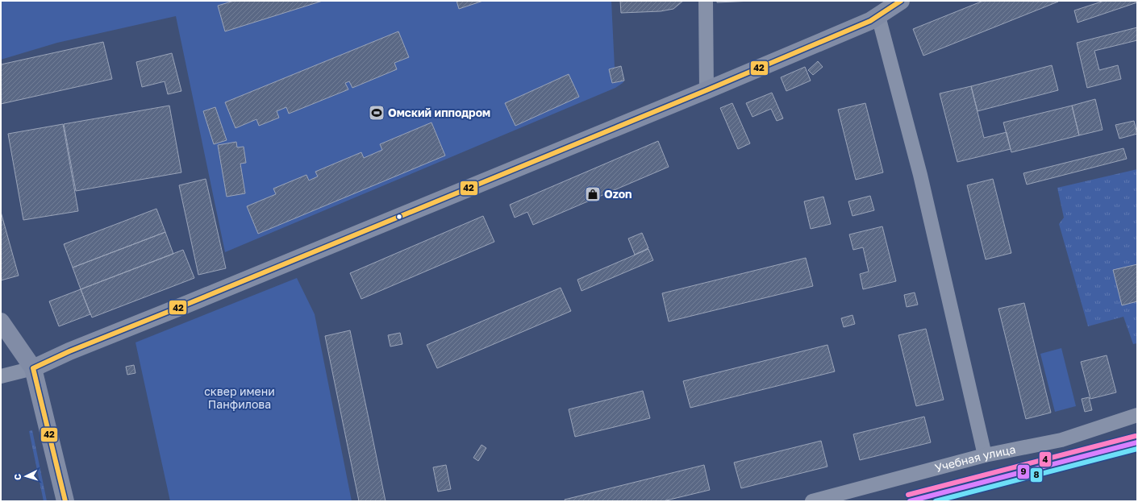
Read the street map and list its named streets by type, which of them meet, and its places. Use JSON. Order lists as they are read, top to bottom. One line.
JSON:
{"streets":{"street":["Учебная улица"]},"parks":["сквер имени Панфилова"],"places":{"sports":["Омский ипподром"],"shop":["Ozon"]},"lines":["transit line 42","transit line 4","transit line 9","transit line 8"],"north":"left"}
